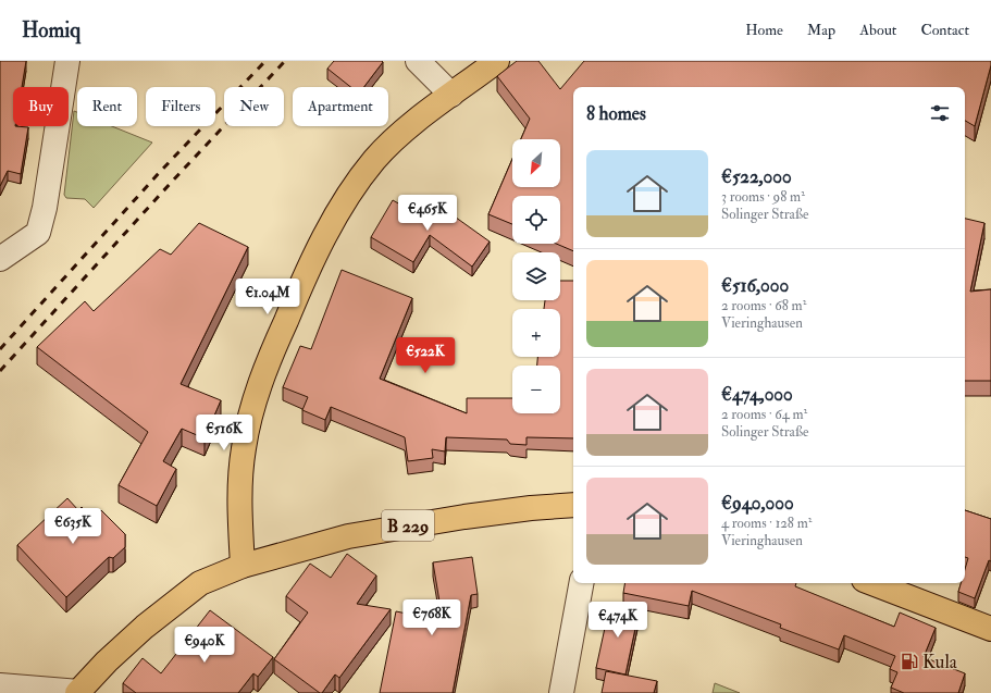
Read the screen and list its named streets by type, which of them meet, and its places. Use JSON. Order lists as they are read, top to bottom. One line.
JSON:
{"streets":{"main road":["B 229"]},"places":{"fuel station":["Kula"]},"north":"bottom left","page":{"header":"Homiq","nav":["Home","Map","About","Contact"],"chip":["Buy","Rent","Filters","New","Apartment"],"heading":"8 homes","map_buttons":["+","−"],"list":[{"name":"€522,000","note":"3 rooms · 98 m² · Solinger Straße"},{"name":"€516,000","note":"2 rooms · 68 m² · Vieringhausen"},{"name":"€474,000","note":"2 rooms · 64 m² · Solinger Straße"},{"name":"€940,000","note":"4 rooms · 128 m² · Vieringhausen"}],"price":["€465K","€1.04M","€522K","€516K","€635K","€768K","€474K","€940K"]}}
